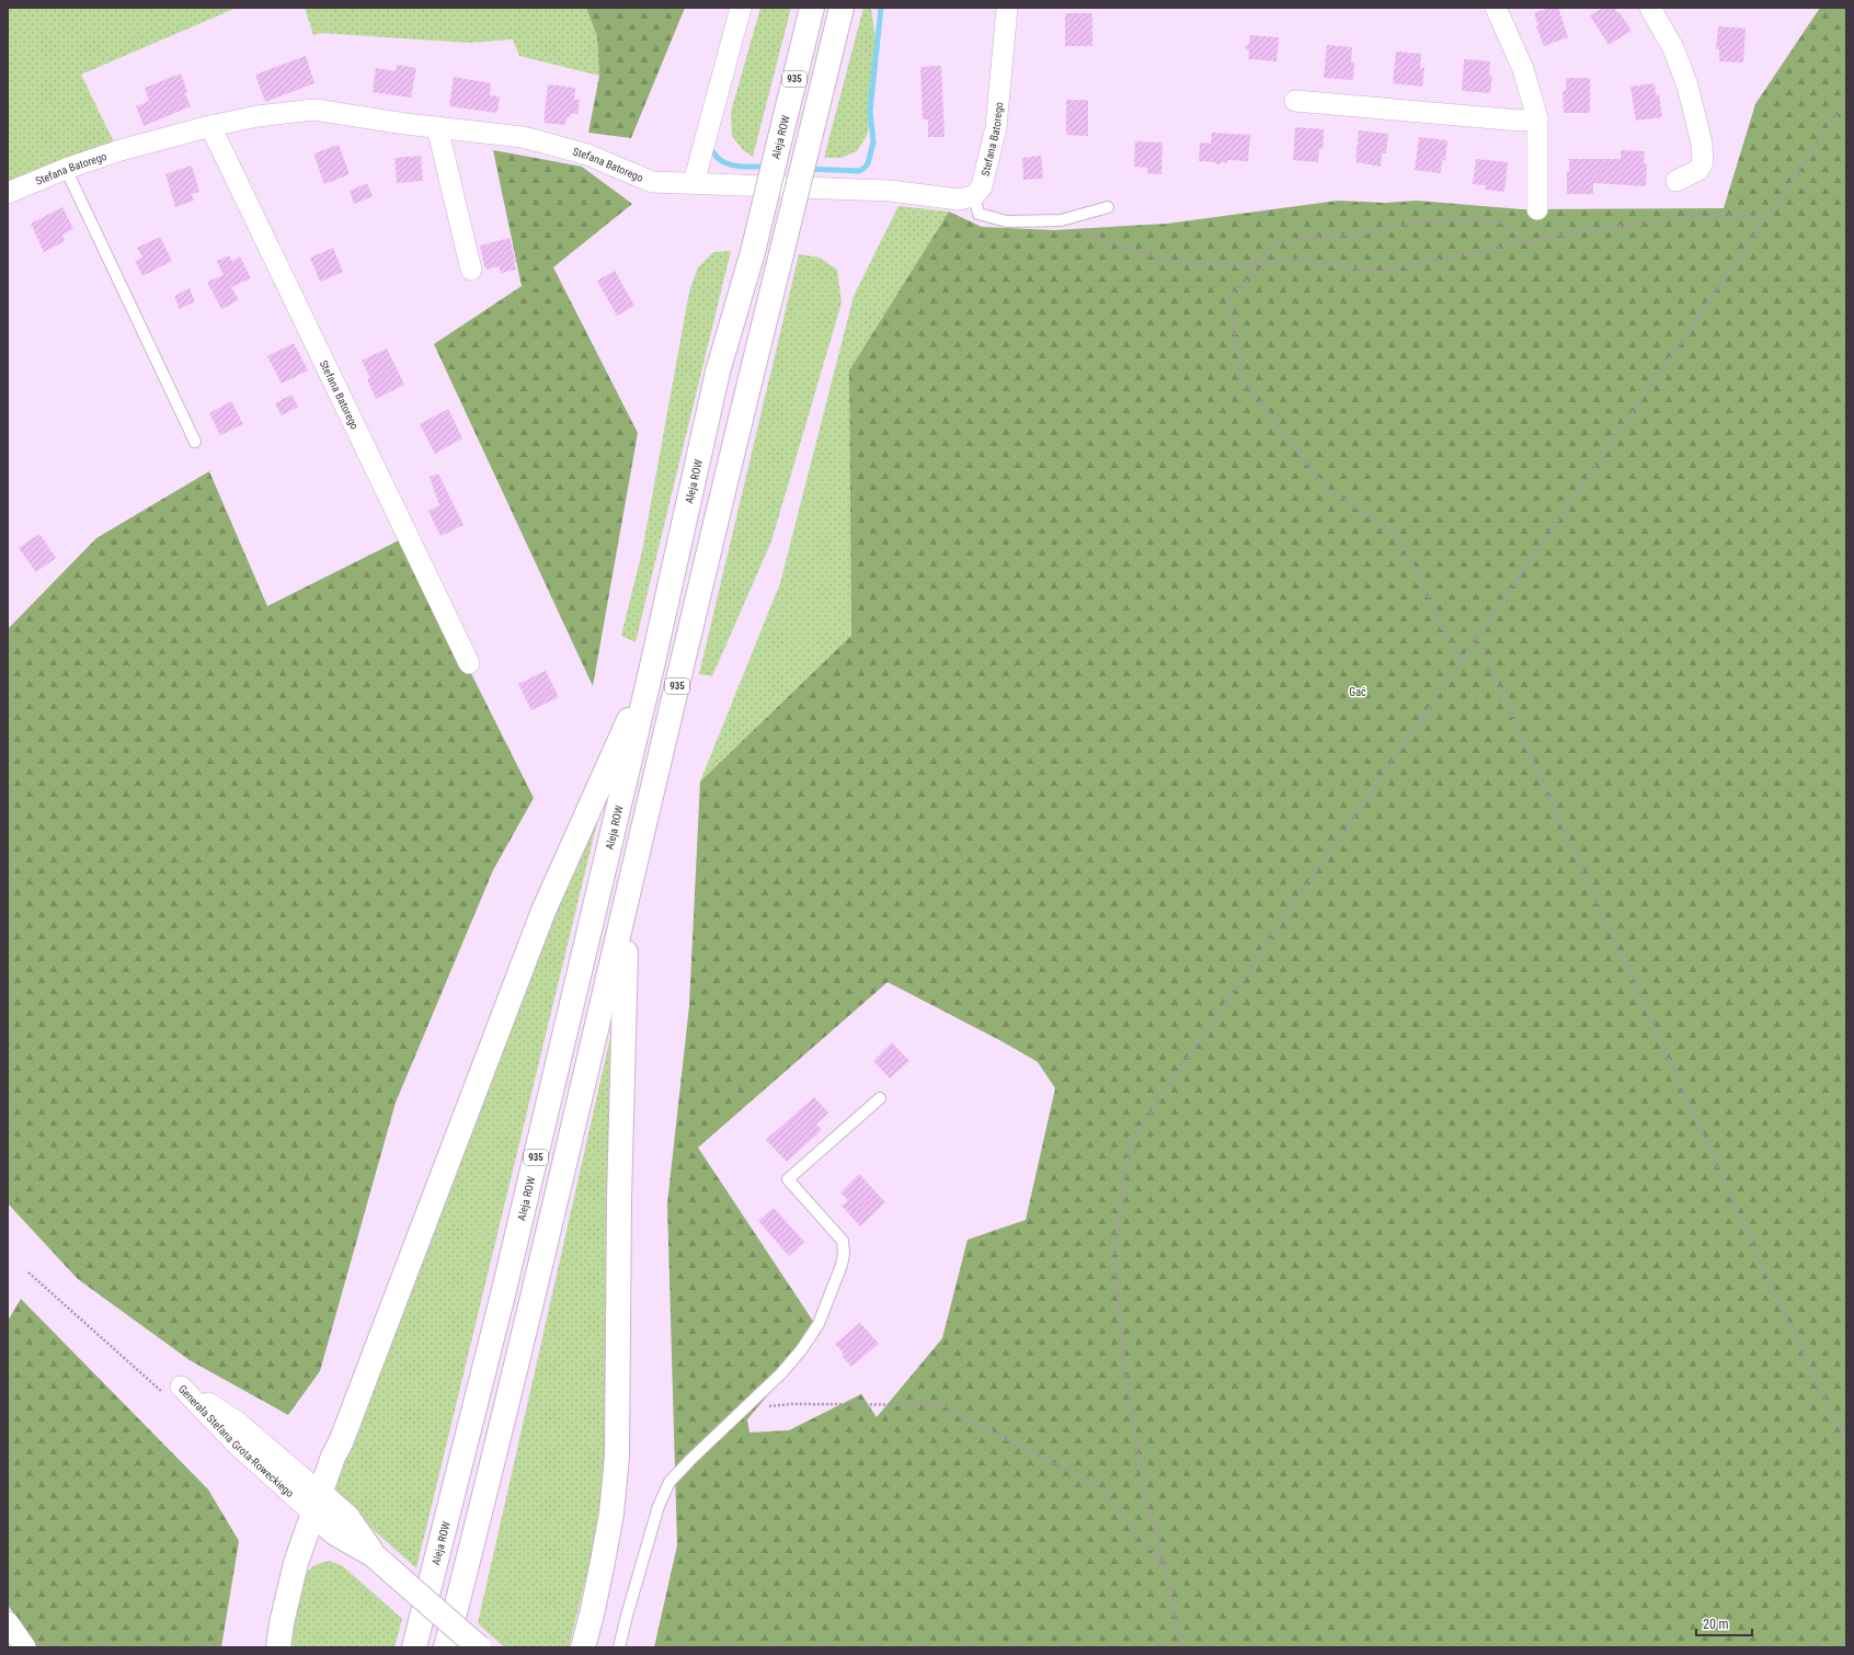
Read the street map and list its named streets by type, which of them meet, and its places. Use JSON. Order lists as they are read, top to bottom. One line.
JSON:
{"streets":{"main road":["935","Aleja ROW","Generała Stefana Grota-Roweckiego"],"street":["Stefana Batorego"]},"parks":["Gać"],"scale_bar":"20 m"}
